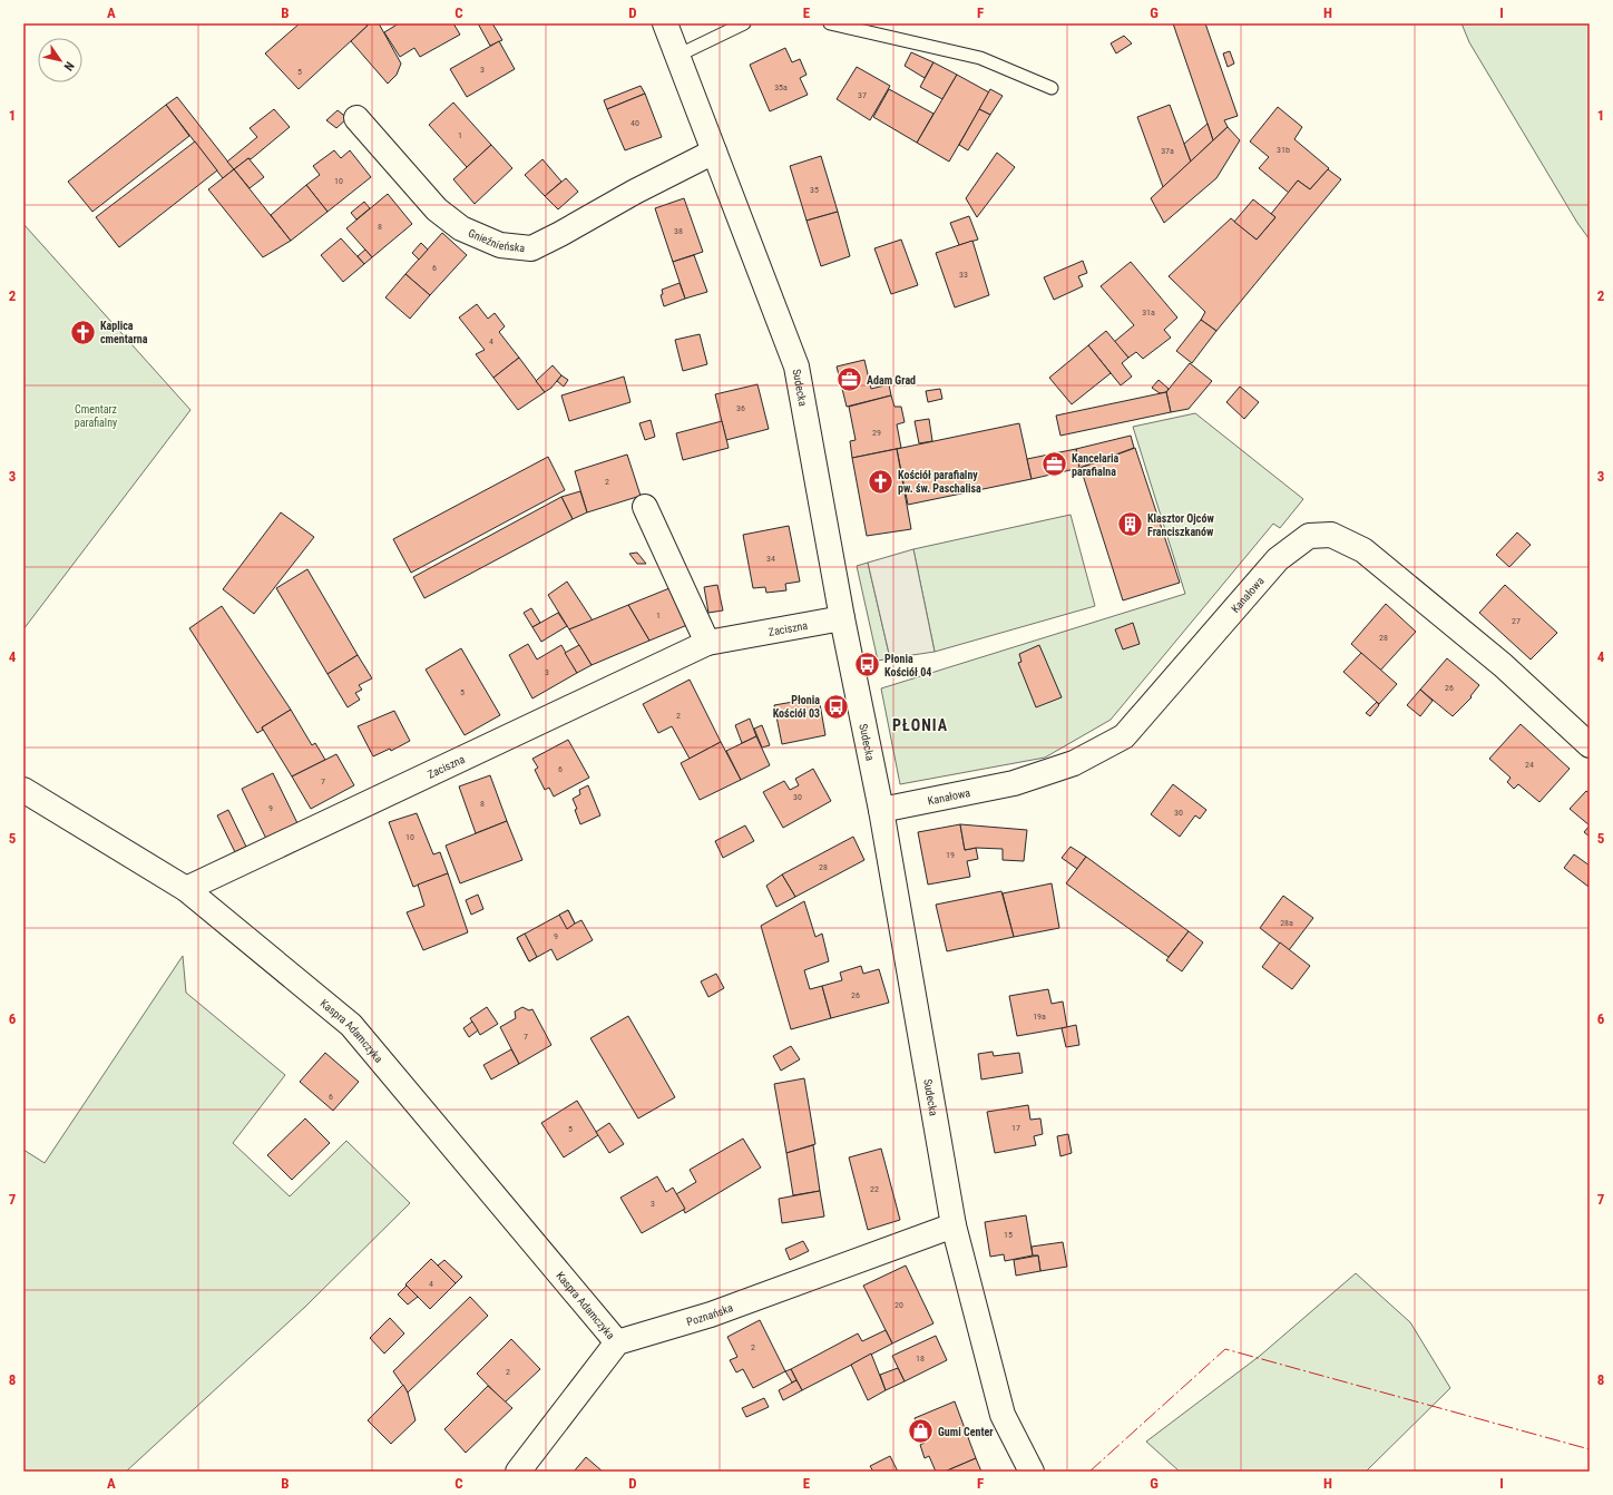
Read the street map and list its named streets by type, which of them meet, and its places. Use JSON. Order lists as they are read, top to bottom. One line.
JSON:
{"streets":{"street":["Gnieźnieńska","Sudecka","Kanałowa","Zaciszna","Kaspra Adamczyka","Poznańska"]},"crossings":[["Gnieźnieńska","Sudecka"],["Sudecka","Kanałowa"],["Sudecka","Zaciszna"],["Sudecka","Poznańska"],["Zaciszna","Kaspra Adamczyka"],["Kaspra Adamczyka","Poznańska"]],"districts":["PŁONIA"],"parks":["Cmentarz parafialny"],"places":{"church":["Kaplica cmentarna","Kościół parafialny pw. św. Paschalisa"],"office":["Adam Grad","Kancelaria parafialna"],"building":["Klasztor Ojców Franciszkanów"],"bus stop":["Płonia Kościół 04","Płonia Kościół 03"],"shop":["Gumi Center"]},"house_numbers":["3","5","35a","37","40","1","31b","37a","10","35","8","38","6","33","31a","4","36","29","2","34","1","27","28","3","26","5","2","24","6","7","30","8","9","30","10","19","28","28a","9","26","19a","7","6","17","5","22","3","15","4","20","2","18","2"],"north":"bottom right","grid":{"columns":["A","B","C","D","E","F","G","H","I"],"rows":["1","2","3","4","5","6","7","8"]}}
